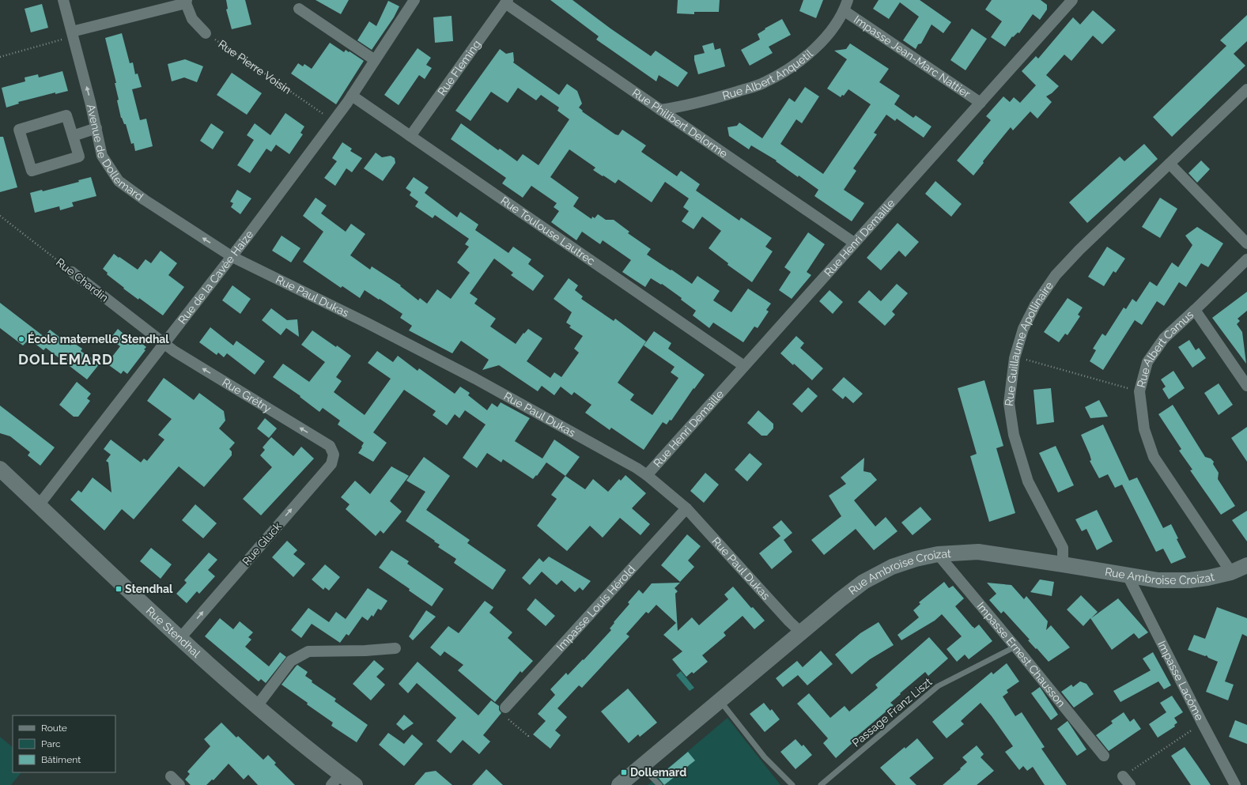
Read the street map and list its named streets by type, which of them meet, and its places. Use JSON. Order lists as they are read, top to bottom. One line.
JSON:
{"streets":{"street":["Impasse Jean-Marc Nattier","Rue Pierre Voisin","Rue Fleming","Rue Albert Anquetil","Rue Philibert Delorme","Avenue de Dollemard","Rue Toulouse Lautrec","Rue Henri Demaille","Rue de la Cavée Haize","Rue Chardin","Rue Paul Dukas","Rue Guillaume Apollinaire","Rue Albert Camus","Rue Grétry","Rue Gluck","Rue Ambroise Croizat","Impasse Louis Hérold","Rue Stendhal","Impasse Ernest Chausson","Impasse Lacôme"],"lane":["Passage Franz Liszt"]},"crossings":[["Impasse Jean-Marc Nattier","Rue Albert Anquetil"],["Impasse Jean-Marc Nattier","Rue Henri Demaille"],["Rue Pierre Voisin","Avenue de Dollemard"],["Rue Pierre Voisin","Rue de la Cavée Haize"],["Rue Fleming","Rue Philibert Delorme"],["Rue Fleming","Rue Toulouse Lautrec"],["Rue Albert Anquetil","Rue Philibert Delorme"],["Rue Philibert Delorme","Rue Henri Demaille"],["Avenue de Dollemard","Rue de la Cavée Haize"],["Avenue de Dollemard","Rue Paul Dukas"],["Rue Toulouse Lautrec","Rue Henri Demaille"],["Rue Toulouse Lautrec","Rue de la Cavée Haize"],["Rue Henri Demaille","Rue Paul Dukas"],["Rue de la Cavée Haize","Rue Chardin"],["Rue de la Cavée Haize","Rue Paul Dukas"],["Rue de la Cavée Haize","Rue Grétry"],["Rue de la Cavée Haize","Rue Stendhal"],["Rue Chardin","Rue Grétry"],["Rue Paul Dukas","Rue Ambroise Croizat"],["Rue Paul Dukas","Impasse Louis Hérold"],["Rue Guillaume Apollinaire","Rue Ambroise Croizat"],["Rue Albert Camus","Rue Ambroise Croizat"],["Rue Grétry","Rue Gluck"],["Rue Gluck","Rue Stendhal"],["Rue Ambroise Croizat","Impasse Ernest Chausson"],["Rue Ambroise Croizat","Impasse Lacôme"],["Impasse Ernest Chausson","Passage Franz Liszt"]],"one_way":["Avenue de Dollemard","Rue Grétry","Rue Gluck"],"districts":["DOLLEMARD"],"places":{"other":["École maternelle Stendhal"],"transit":["Stendhal","Dollemard"]},"legend":["Route","Parc","Bâtiment"]}
